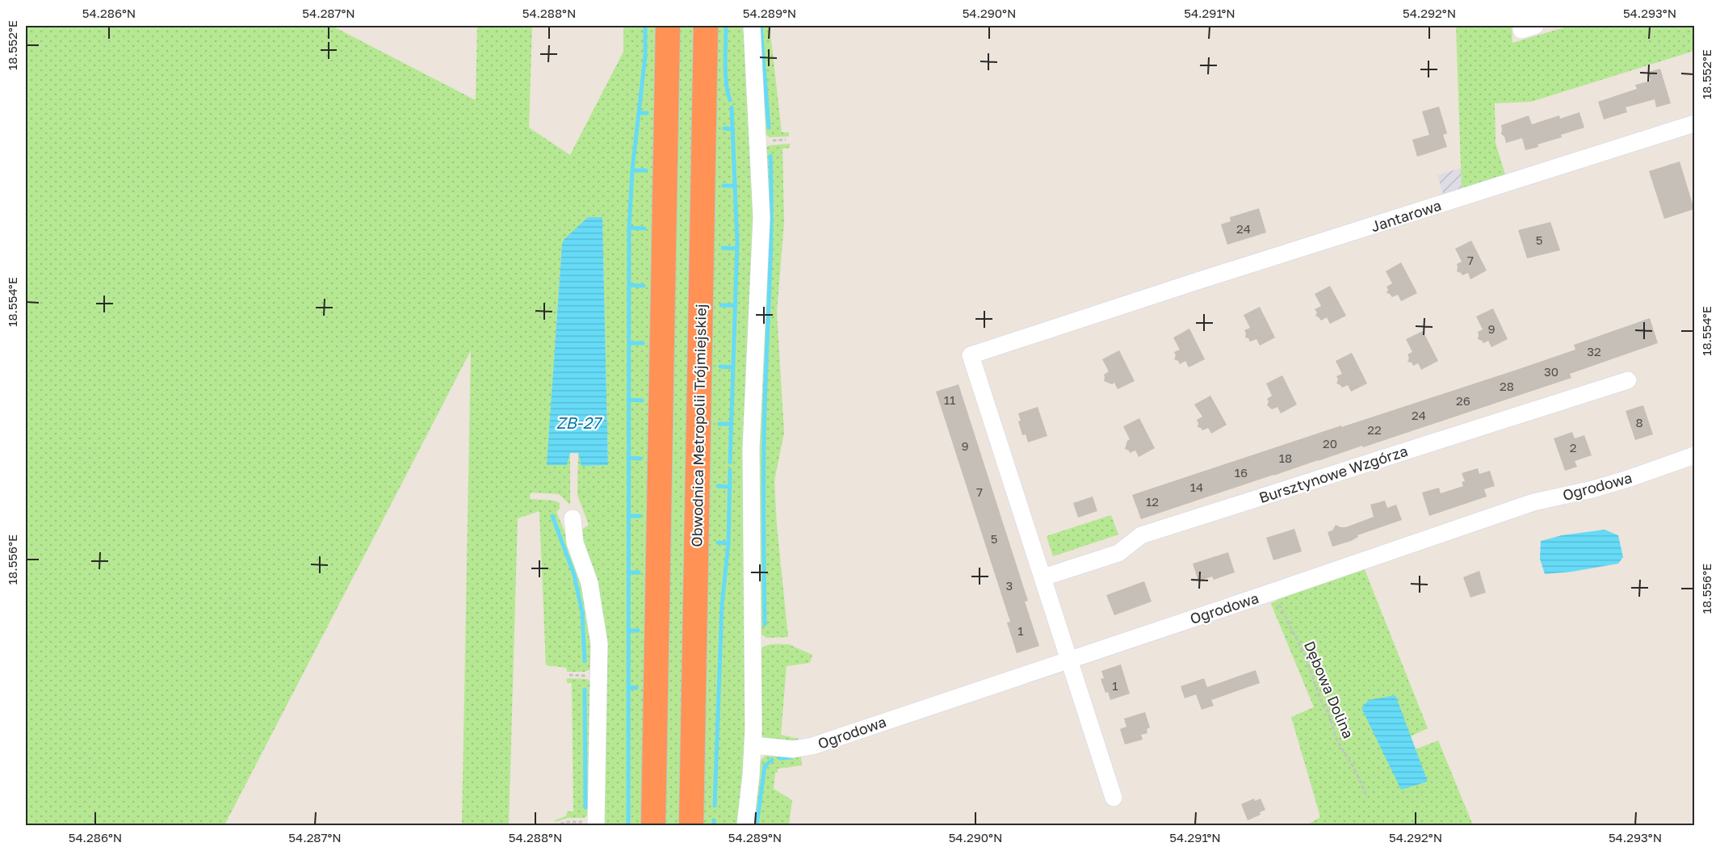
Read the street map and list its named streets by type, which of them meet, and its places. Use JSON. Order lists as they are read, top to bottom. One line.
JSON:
{"streets":{"highway":["Obwodnica Metropolii Trójmiejskiej"],"street":["Jantarowa","Bursztynowe Wzgórza","Ogrodowa"],"path":["Dębowa Dolina"]},"crossings":[["Jantarowa","Bursztynowe Wzgórza"],["Ogrodowa","Dębowa Dolina"]],"water":["ZB-27"],"house_numbers":["24","5","7","9","32","30","28","11","26","24","8","22","20","9","2","18","16","14","7","12","5","3","1","1"],"coordinates":["54.286°N","54.287°N","54.288°N","54.289°N","54.290°N","54.291°N","54.292°N","54.293°N","18.552°E","18.554°E","18.556°E"]}
